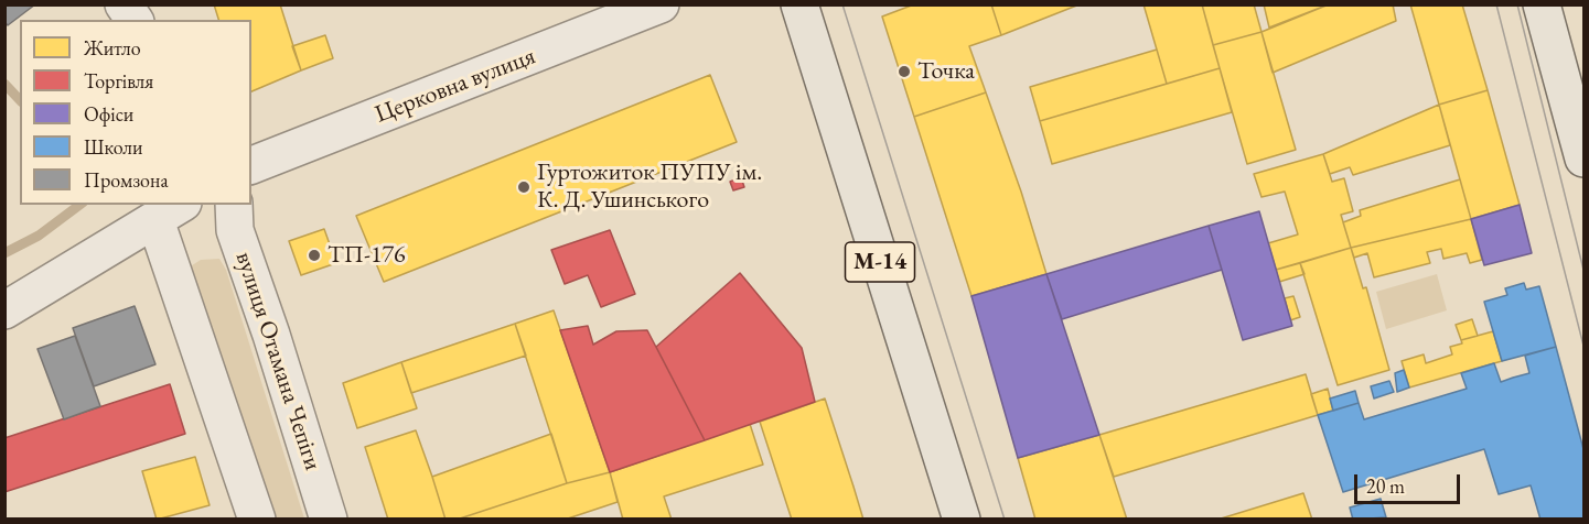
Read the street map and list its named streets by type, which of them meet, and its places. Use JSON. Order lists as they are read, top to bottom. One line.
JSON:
{"streets":{"main road":["М-14"],"street":["Церковна вулиця","вулиця Отамана Чепіги"]},"places":["Точка","Гуртожиток ПУПУ ім. К. Д. Ушинського","ТП-176"],"legend":["Житло","Торгівля","Офіси","Школи","Промзона"],"scale_bar":"20 m"}
